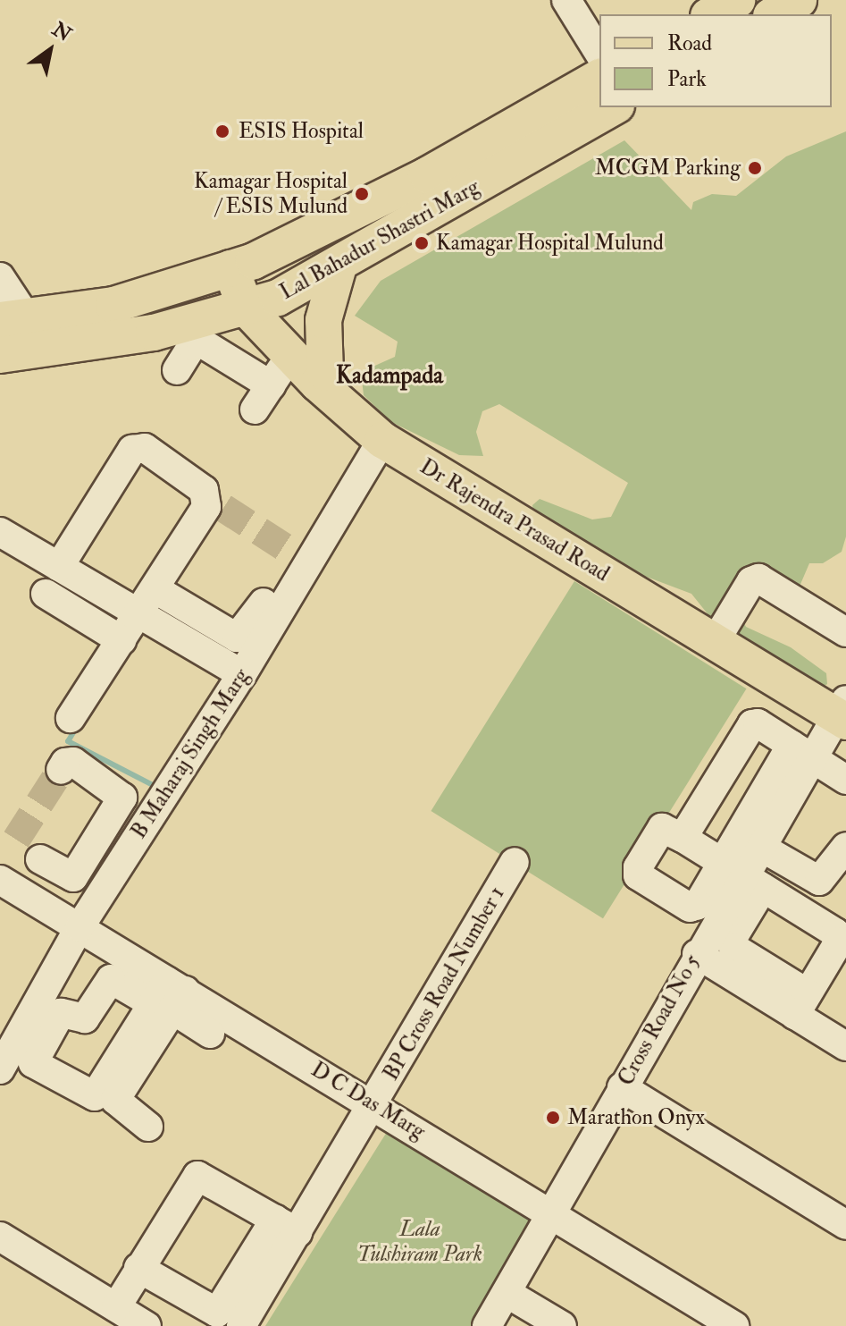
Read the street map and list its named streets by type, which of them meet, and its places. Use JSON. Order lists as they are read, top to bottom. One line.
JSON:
{"streets":{"main road":["Lal Bahadur Shastri Marg","Dr Rajendra Prasad Road"],"street":["B Maharaj Singh Marg","BP Cross Road Number 1","Cross Road No 5","D C Das Marg"]},"crossings":[["Lal Bahadur Shastri Marg","Dr Rajendra Prasad Road"],["Dr Rajendra Prasad Road","B Maharaj Singh Marg"],["Dr Rajendra Prasad Road","Cross Road No 5"],["B Maharaj Singh Marg","D C Das Marg"],["BP Cross Road Number 1","D C Das Marg"],["Cross Road No 5","D C Das Marg"]],"districts":["Kadampada"],"parks":["Lala Tulshiram Park"],"places":["ESIS Hospital","MCGM Parking","Kamagar Hospital / ESIS Mulund","Kamagar Hospital Mulund","Marathon Onyx"],"legend":["Road","Park"],"north":"top right"}
